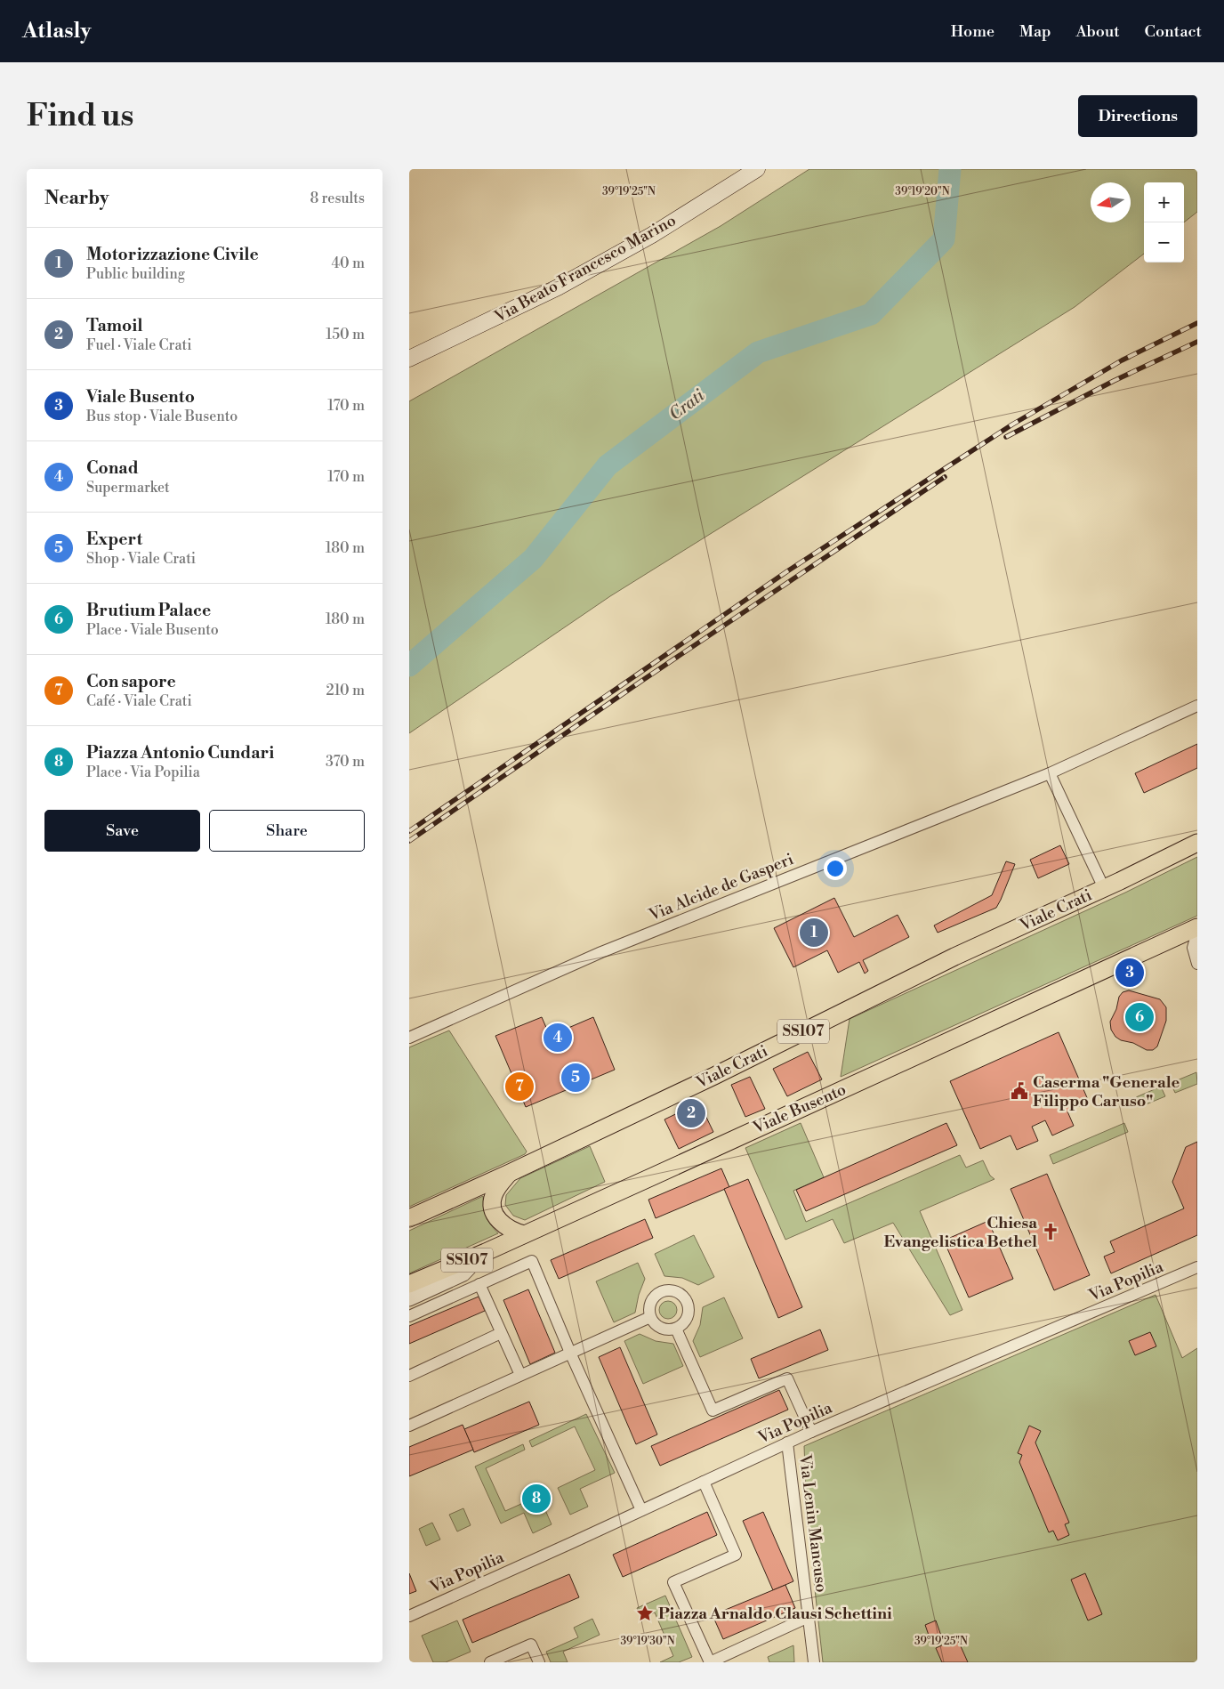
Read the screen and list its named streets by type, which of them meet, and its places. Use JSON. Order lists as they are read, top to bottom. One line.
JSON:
{"streets":{"main road":["Via Beato Francesco Marino","Viale Crati","SS107","Viale Busento"],"street":["Via Alcide de Gasperi","Via Popilia","Via Lenin Mancuso"]},"crossings":[["SS107","Viale Busento"],["Via Popilia","Via Lenin Mancuso"]],"water":["Crati"],"places":{"public building":["Caserma \"Generale Filippo Caruso\""],"church":["Chiesa Evangelistica Bethel"],"place":["Piazza Arnaldo Clausi Schettini"]},"north":"left","page":{"header":"Atlasly","nav":["Home","Map","About","Contact"],"buttons":["Directions",["Save","Share"]],"title":"Find us","heading":["Nearby","8 results"],"map_buttons":["+","−"],"list":[{"mark":"1","name":"Motorizzazione Civile","note":"Public building","value":"40 m"},{"mark":"2","name":"Tamoil","note":"Fuel · Viale Crati","value":"150 m"},{"mark":"3","name":"Viale Busento","note":"Bus stop · Viale Busento","value":"170 m"},{"mark":"4","name":"Conad","note":"Supermarket","value":"170 m"},{"mark":"5","name":"Expert","note":"Shop · Viale Crati","value":"180 m"},{"mark":"6","name":"Brutium Palace","note":"Place · Viale Busento","value":"180 m"},{"mark":"7","name":"Con sapore","note":"Café · Viale Crati","value":"210 m"},{"mark":"8","name":"Piazza Antonio Cundari","note":"Place · Via Popilia","value":"370 m"}],"pins":["1","3","6","4","5","7","2","8"]},"coordinates":["39°19'25\"N","39°19'20\"N","39°19'30\"N"]}
